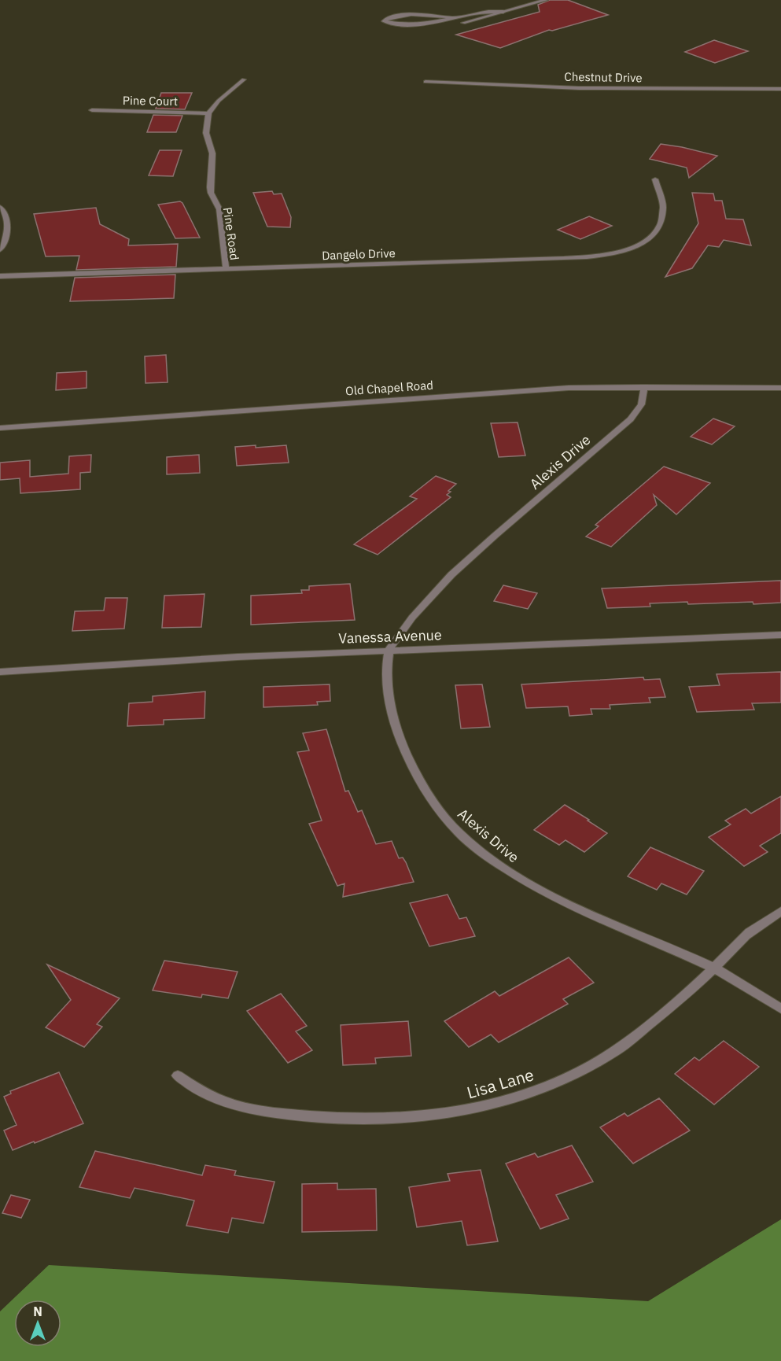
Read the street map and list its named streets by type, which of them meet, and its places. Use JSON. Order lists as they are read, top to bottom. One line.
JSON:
{"streets":{"street":["Chestnut Drive","Pine Court","Pine Road","Dangelo Drive","Old Chapel Road","Alexis Drive","Vanessa Avenue","Lisa Lane"]},"crossings":[["Pine Court","Pine Road"],["Pine Road","Dangelo Drive"],["Old Chapel Road","Alexis Drive"],["Alexis Drive","Vanessa Avenue"],["Alexis Drive","Lisa Lane"]],"north":"top"}
